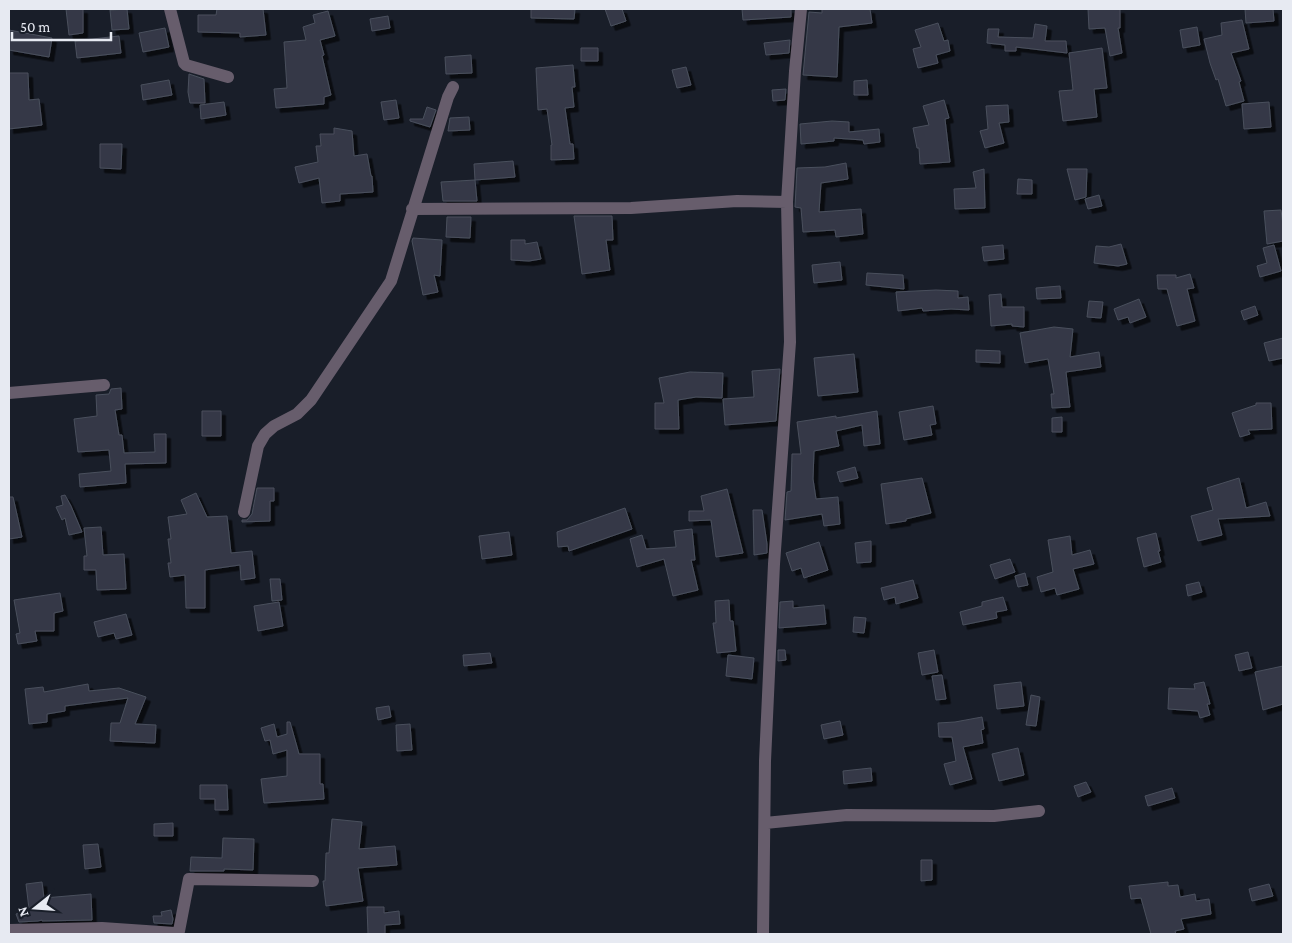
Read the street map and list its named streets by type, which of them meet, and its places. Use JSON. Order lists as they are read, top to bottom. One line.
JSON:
{"scale_bar":"50 m","north":"left"}
